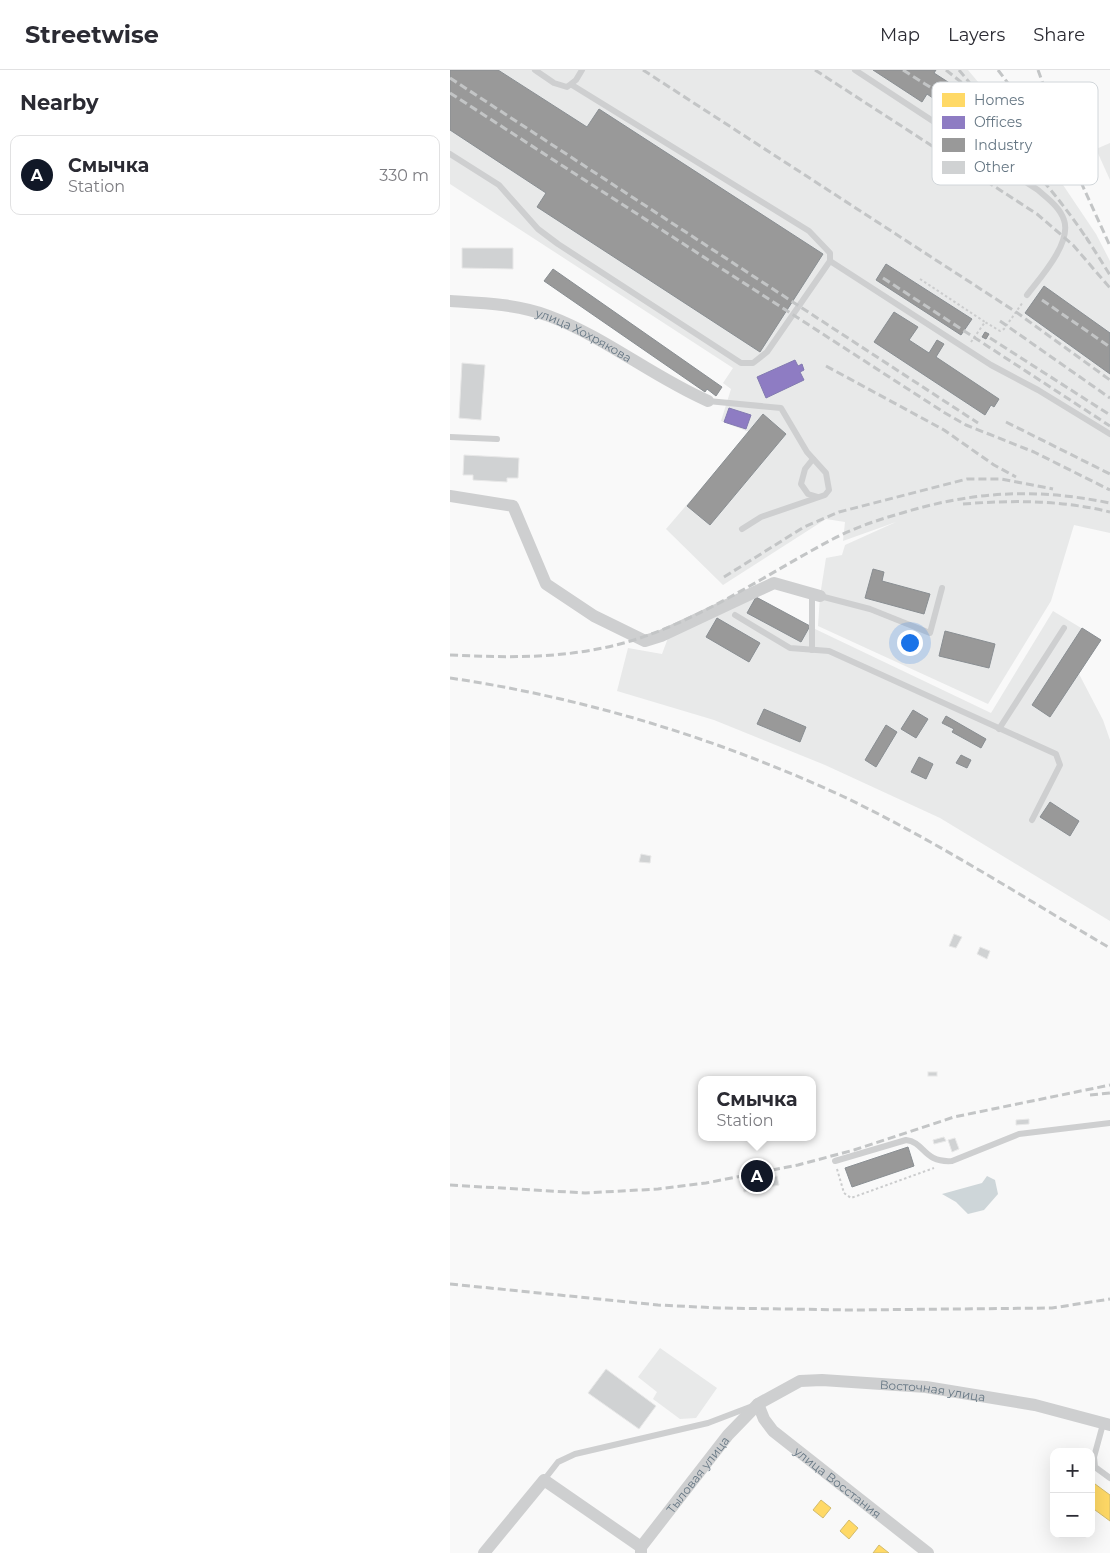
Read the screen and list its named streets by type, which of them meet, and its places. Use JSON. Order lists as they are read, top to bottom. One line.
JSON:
{"streets":{"street":["улица Хохрякова","Восточная улица","Тыловая улица","улица Восстания"]},"crossings":[["Восточная улица","Тыловая улица"],["Восточная улица","улица Восстания"],["Тыловая улица","улица Восстания"]],"legend":["Homes","Offices","Industry","Other"],"page":{"header":"Streetwise","nav":["Map","Layers","Share"],"heading":"Nearby","list":[{"mark":"A","name":"Смычка","note":"Station","value":"330 m"}],"popup":["Смычка","Station"],"pins":"A","map_buttons":["+","−"]}}
